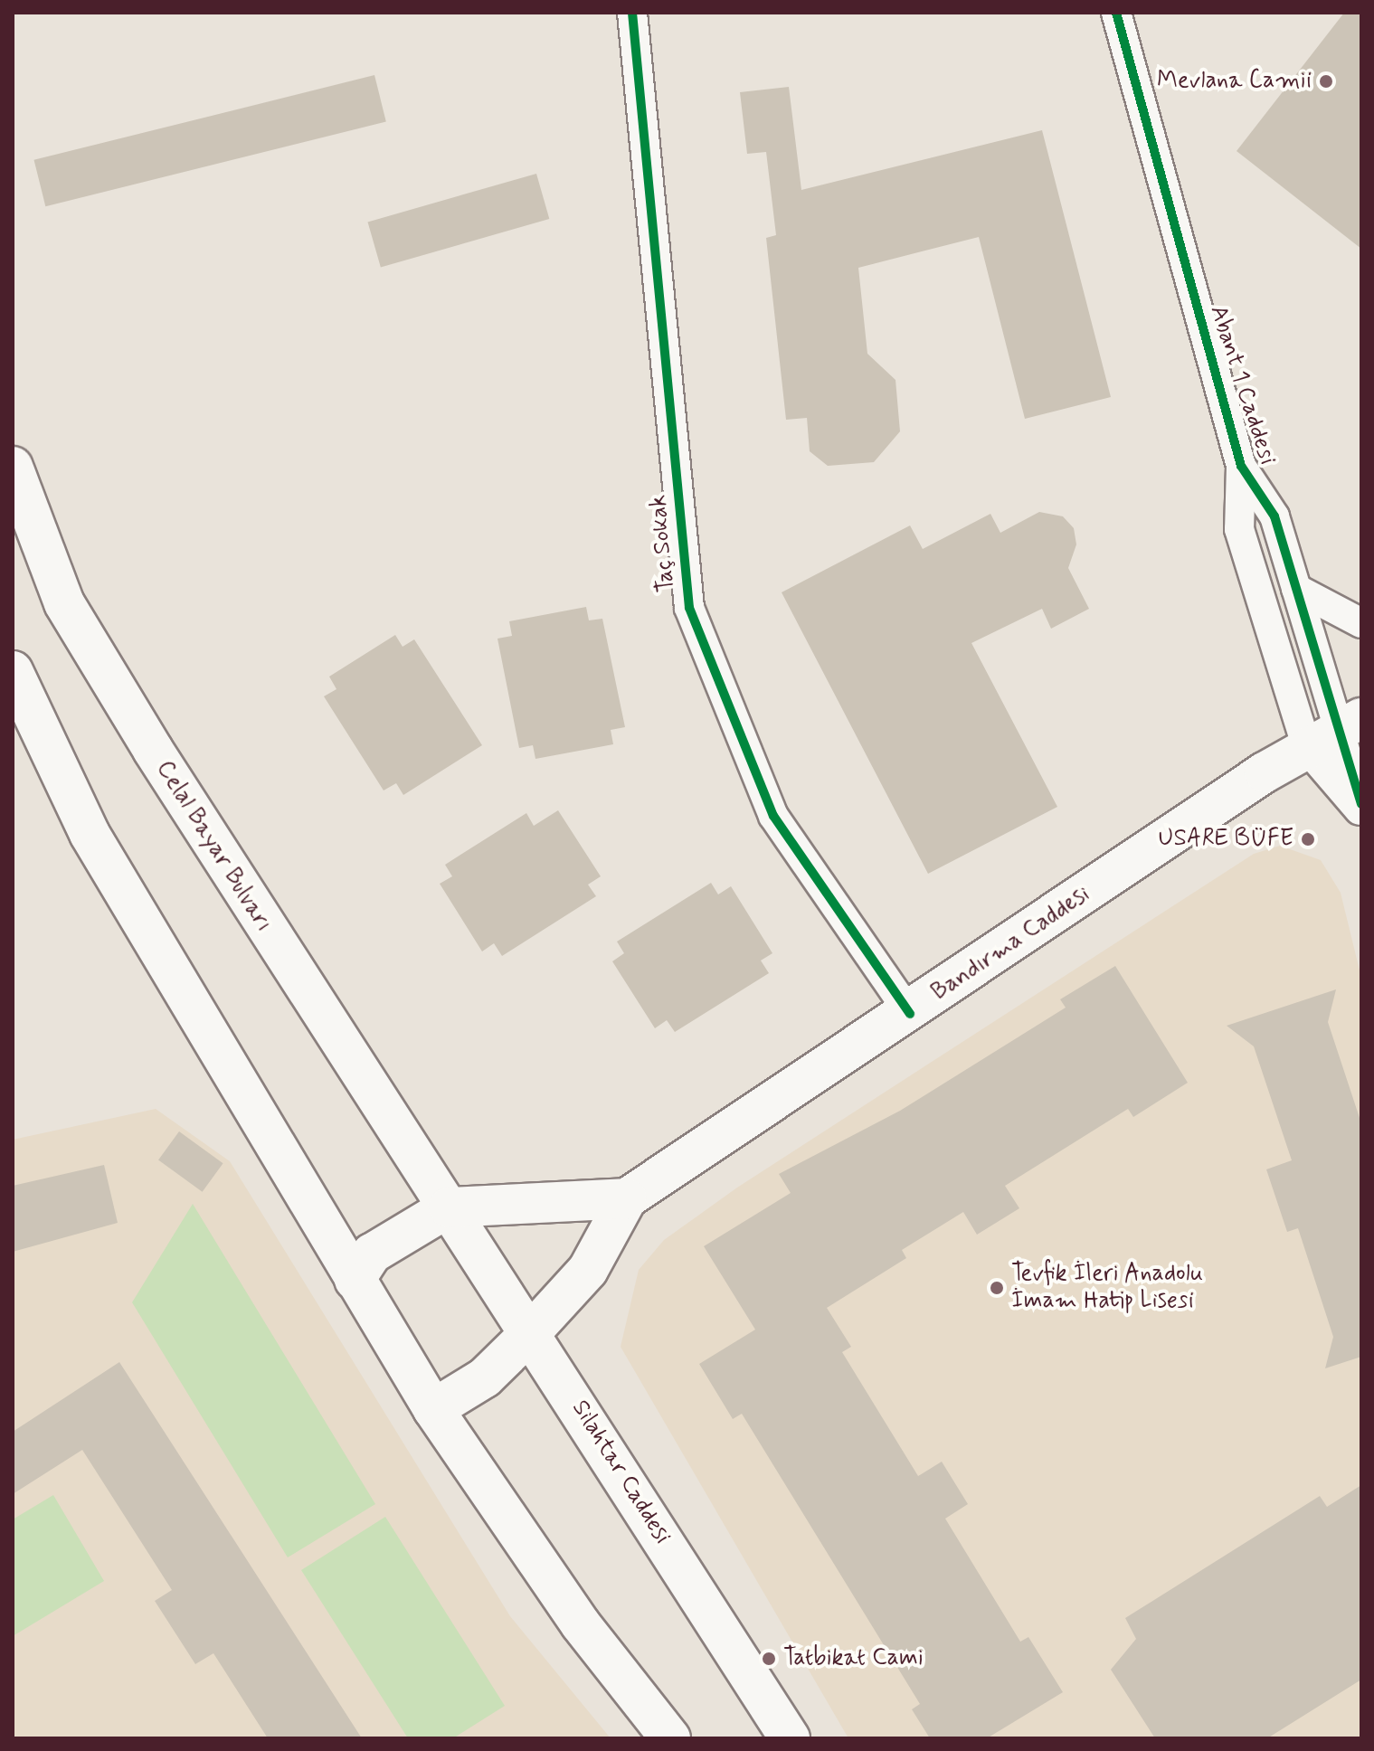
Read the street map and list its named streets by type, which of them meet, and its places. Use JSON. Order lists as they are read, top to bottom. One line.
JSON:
{"streets":{"main road":["Celal Bayar Bulvarı","Bandırma Caddesi","Silahtar Caddesi"],"street":["Abant 1 Caddesi","Taç Sokak"]},"crossings":[["Abant 1 Caddesi","Bandırma Caddesi"],["Taç Sokak","Bandırma Caddesi"],["Celal Bayar Bulvarı","Silahtar Caddesi"],["Bandırma Caddesi","Silahtar Caddesi"]],"places":["Mevlana Camii","USARE BÜFE","Tevfik İleri Anadolu İmam Hatip Lisesi","Tatbikat Cami"]}
